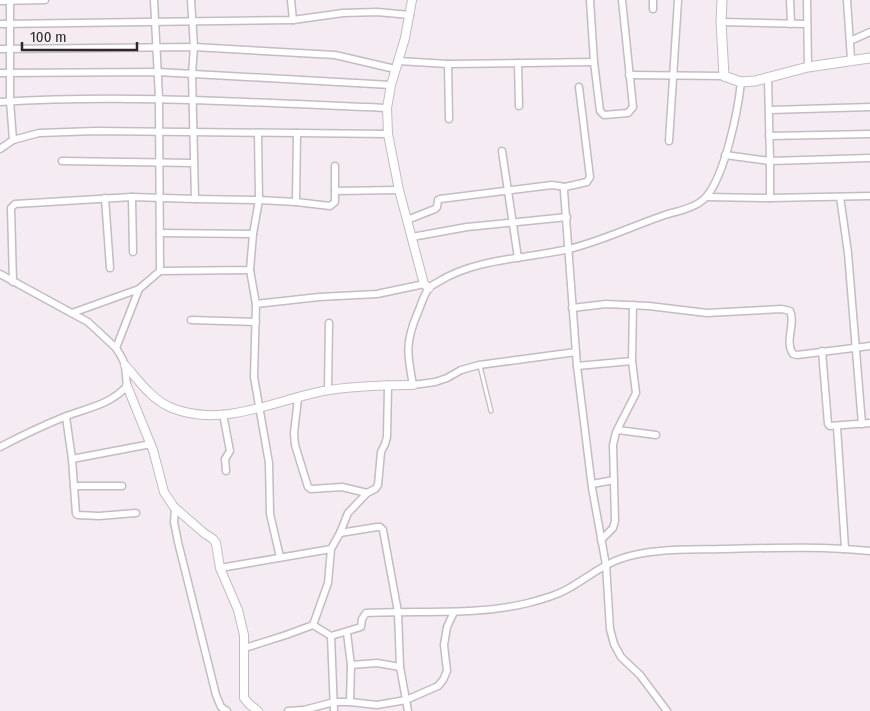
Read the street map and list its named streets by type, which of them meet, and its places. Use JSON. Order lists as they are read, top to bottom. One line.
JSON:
{"scale_bar":"100 m"}
